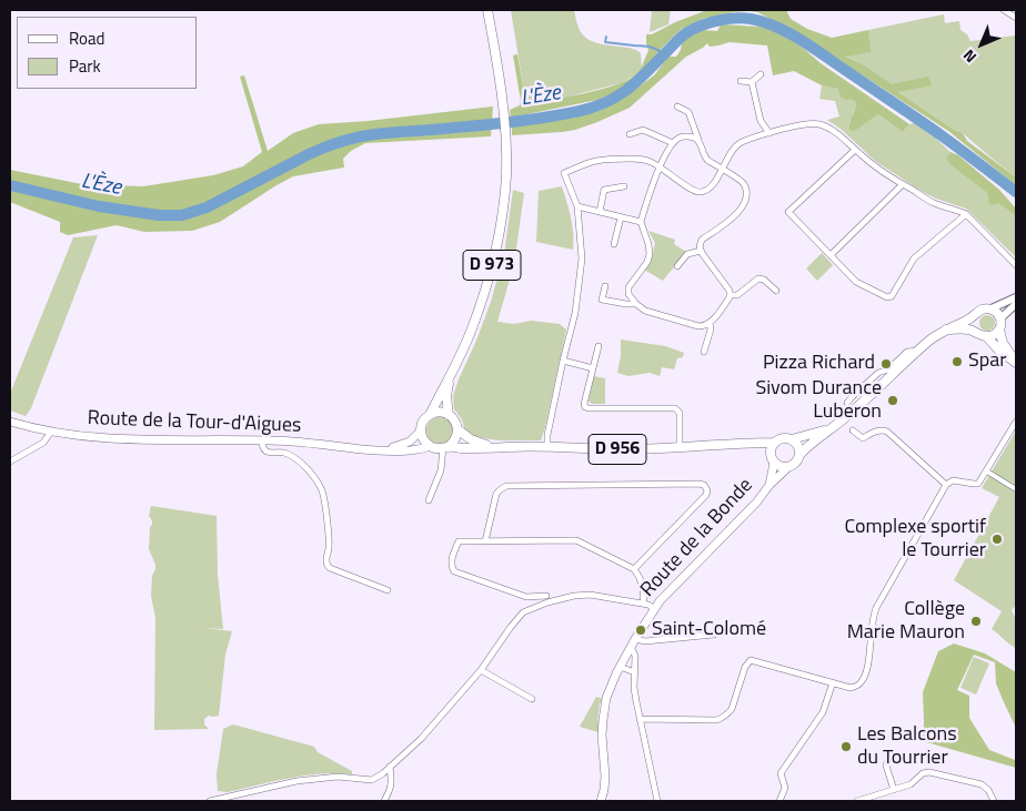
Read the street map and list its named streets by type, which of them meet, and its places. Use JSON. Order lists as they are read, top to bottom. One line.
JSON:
{"streets":{"main road":["D 973","Route de la Tour-d'Aigues","D 956","Route de la Bonde"]},"crossings":[["D 973","Route de la Tour-d'Aigues"],["D 973","D 956"],["Route de la Tour-d'Aigues","D 956"],["D 956","Route de la Bonde"]],"water":["L'Èze"],"places":["Spar","Pizza Richard","Sivom Durance Luberon","Complexe sportif le Tourrier","Collège Marie Mauron","Saint-Colomé","Les Balcons du Tourrier"],"legend":["Road","Park"],"north":"bottom left"}
